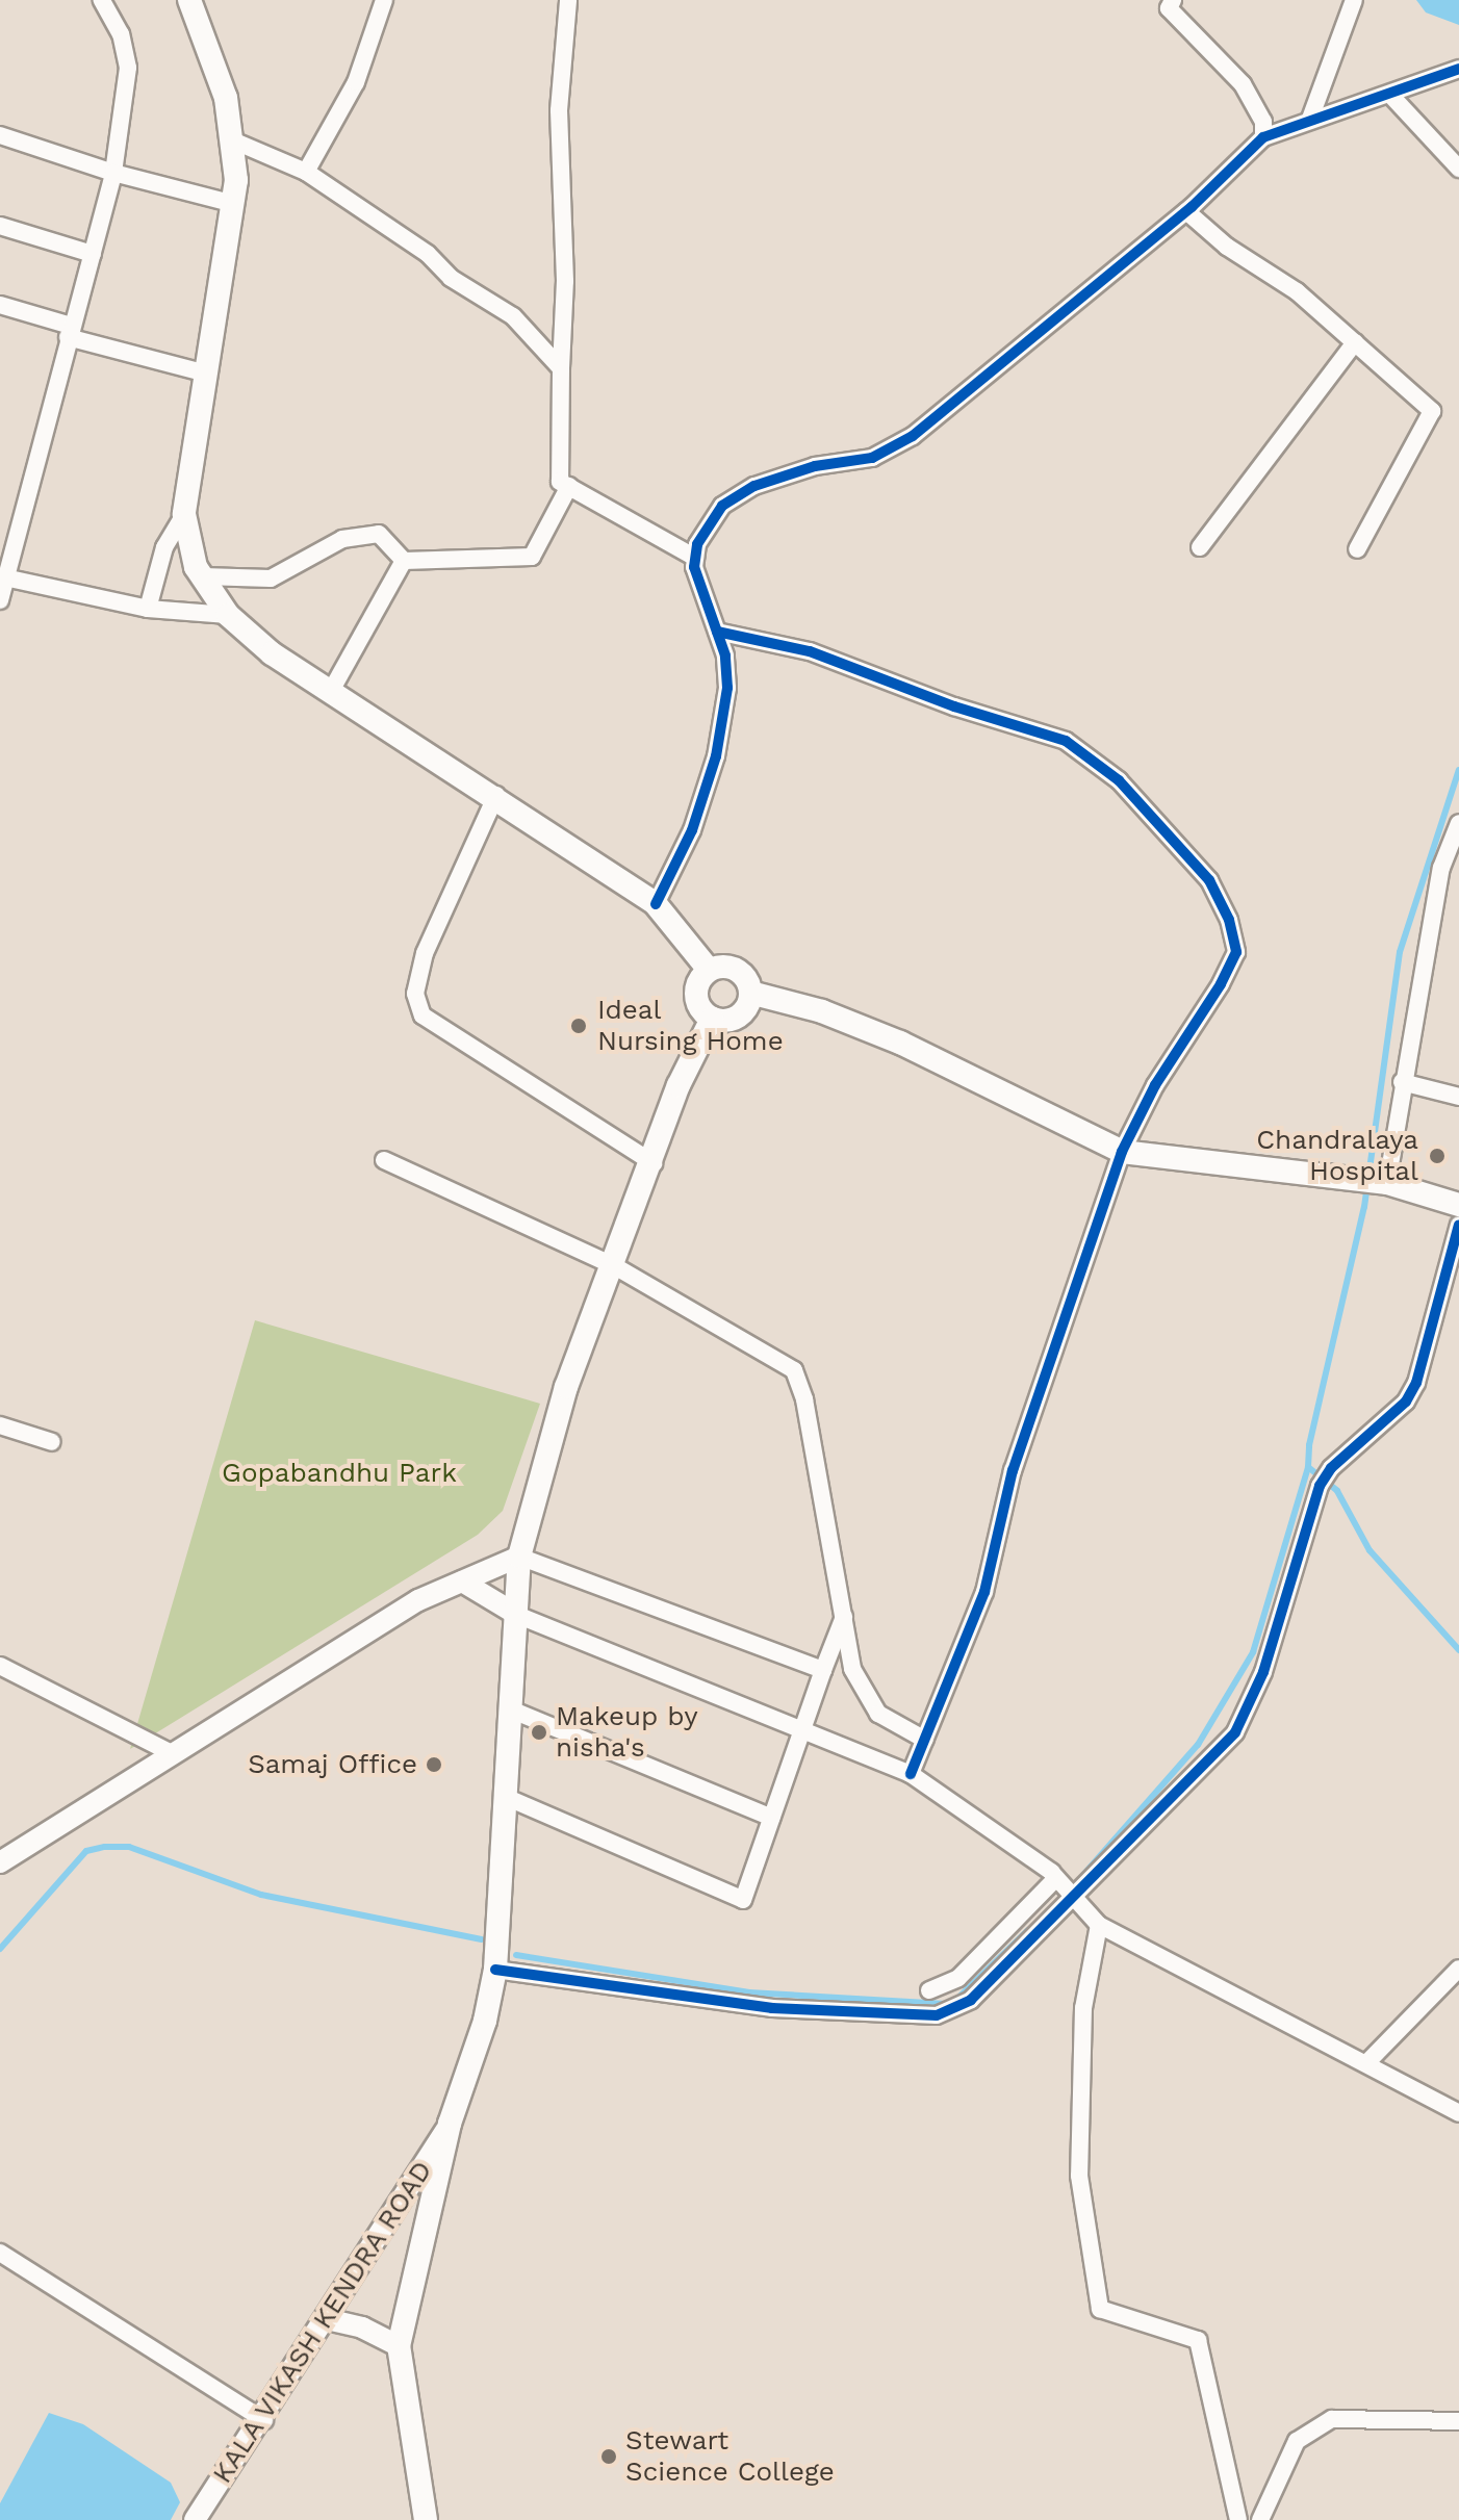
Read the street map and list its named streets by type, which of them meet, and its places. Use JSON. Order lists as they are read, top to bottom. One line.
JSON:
{"streets":{"street":["KALA VIKASH KENDRA ROAD"]},"parks":["Gopabandhu Park"],"places":["Ideal Nursing Home","Chandralaya Hospital","Makeup by nisha's","Samaj Office","Stewart Science College"]}
